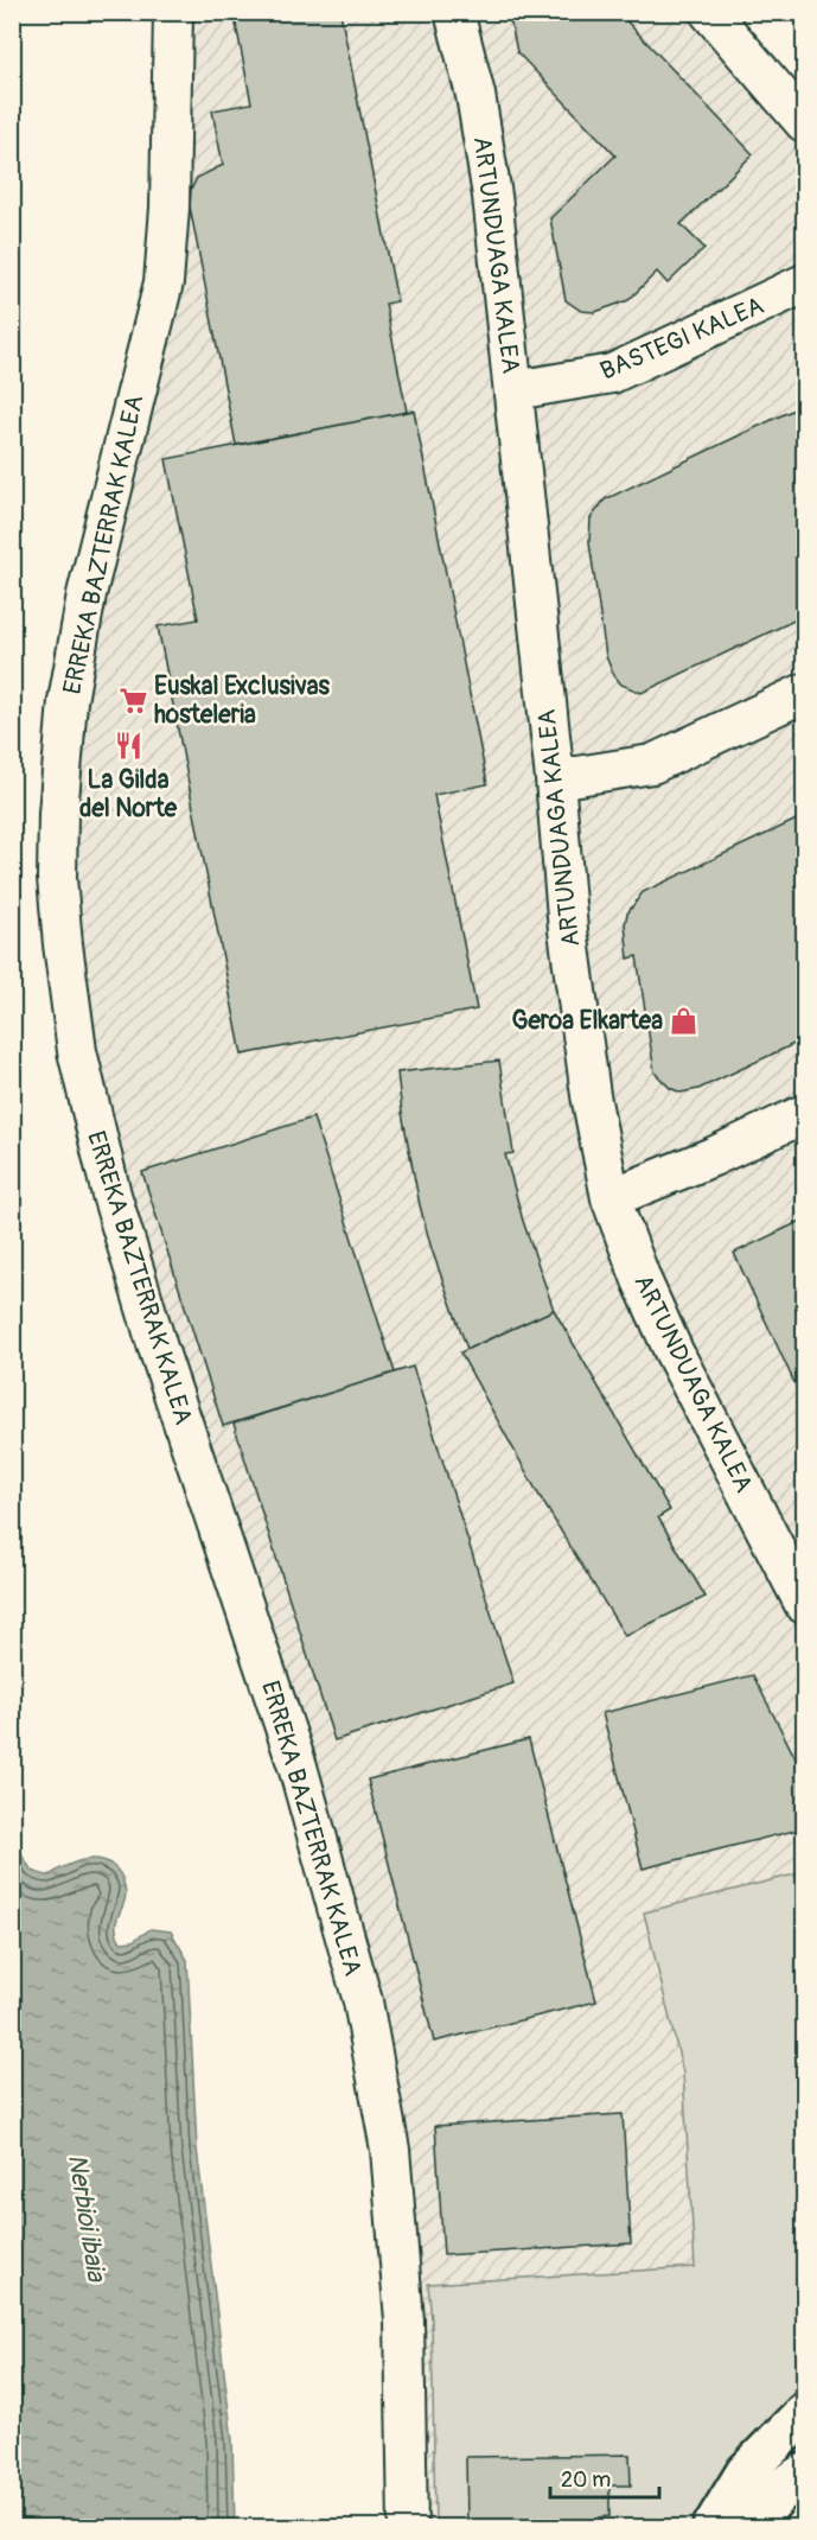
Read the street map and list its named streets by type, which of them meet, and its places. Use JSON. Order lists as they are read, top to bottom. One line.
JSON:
{"streets":{"street":["ARTUNDUAGA KALEA","BASTEGI KALEA","ERREKA BAZTERRAK KALEA"]},"crossings":[["ARTUNDUAGA KALEA","BASTEGI KALEA"]],"water":["Nerbioi ibaia"],"places":{"supermarket":["Euskal Exclusivas hosteleria"],"restaurant":["La Gilda del Norte"],"shop":["Geroa Elkartea"]},"scale_bar":"20 m"}
